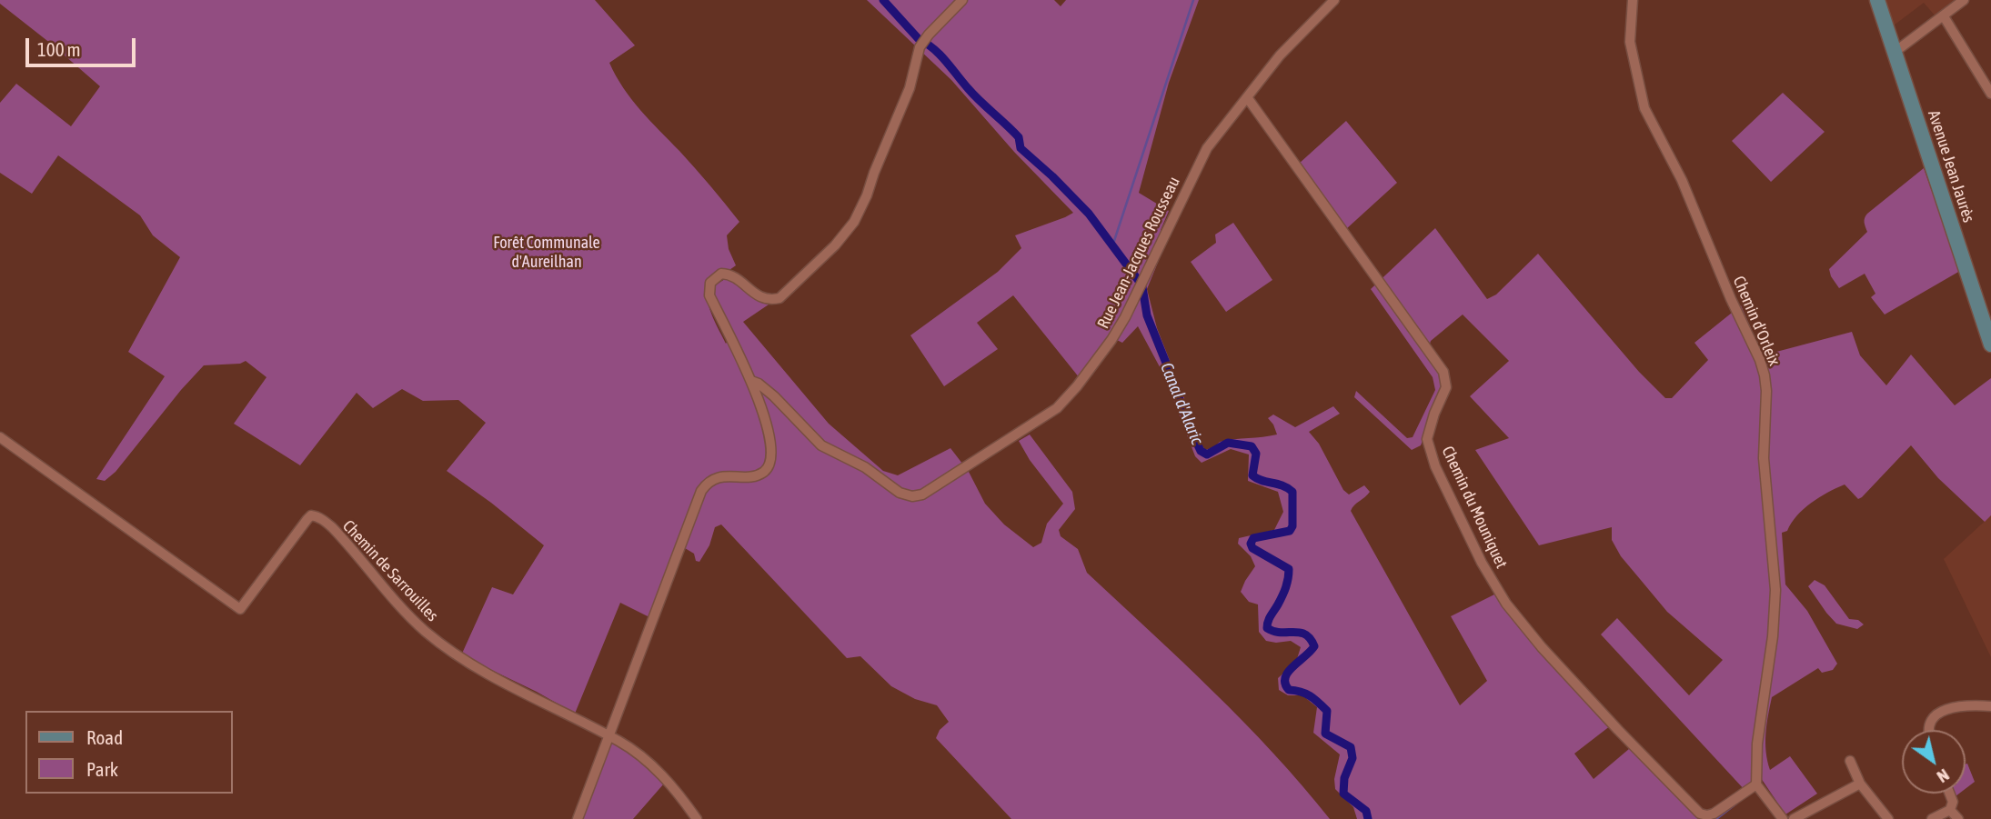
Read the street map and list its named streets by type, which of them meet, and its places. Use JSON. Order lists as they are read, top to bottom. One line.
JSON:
{"streets":{"main road":["Avenue Jean Jaurès"],"street":["Rue Jean-Jacques Rousseau","Chemin d'Orleix","Chemin du Mouniquet","Chemin de Sarrouilles"]},"crossings":[["Rue Jean-Jacques Rousseau","Chemin du Mouniquet"],["Chemin d'Orleix","Chemin du Mouniquet"]],"water":["Canal d'Alaric"],"parks":["Forêt Communale d'Aureilhan"],"legend":["Road","Park"],"scale_bar":"100 m","north":"bottom right"}
